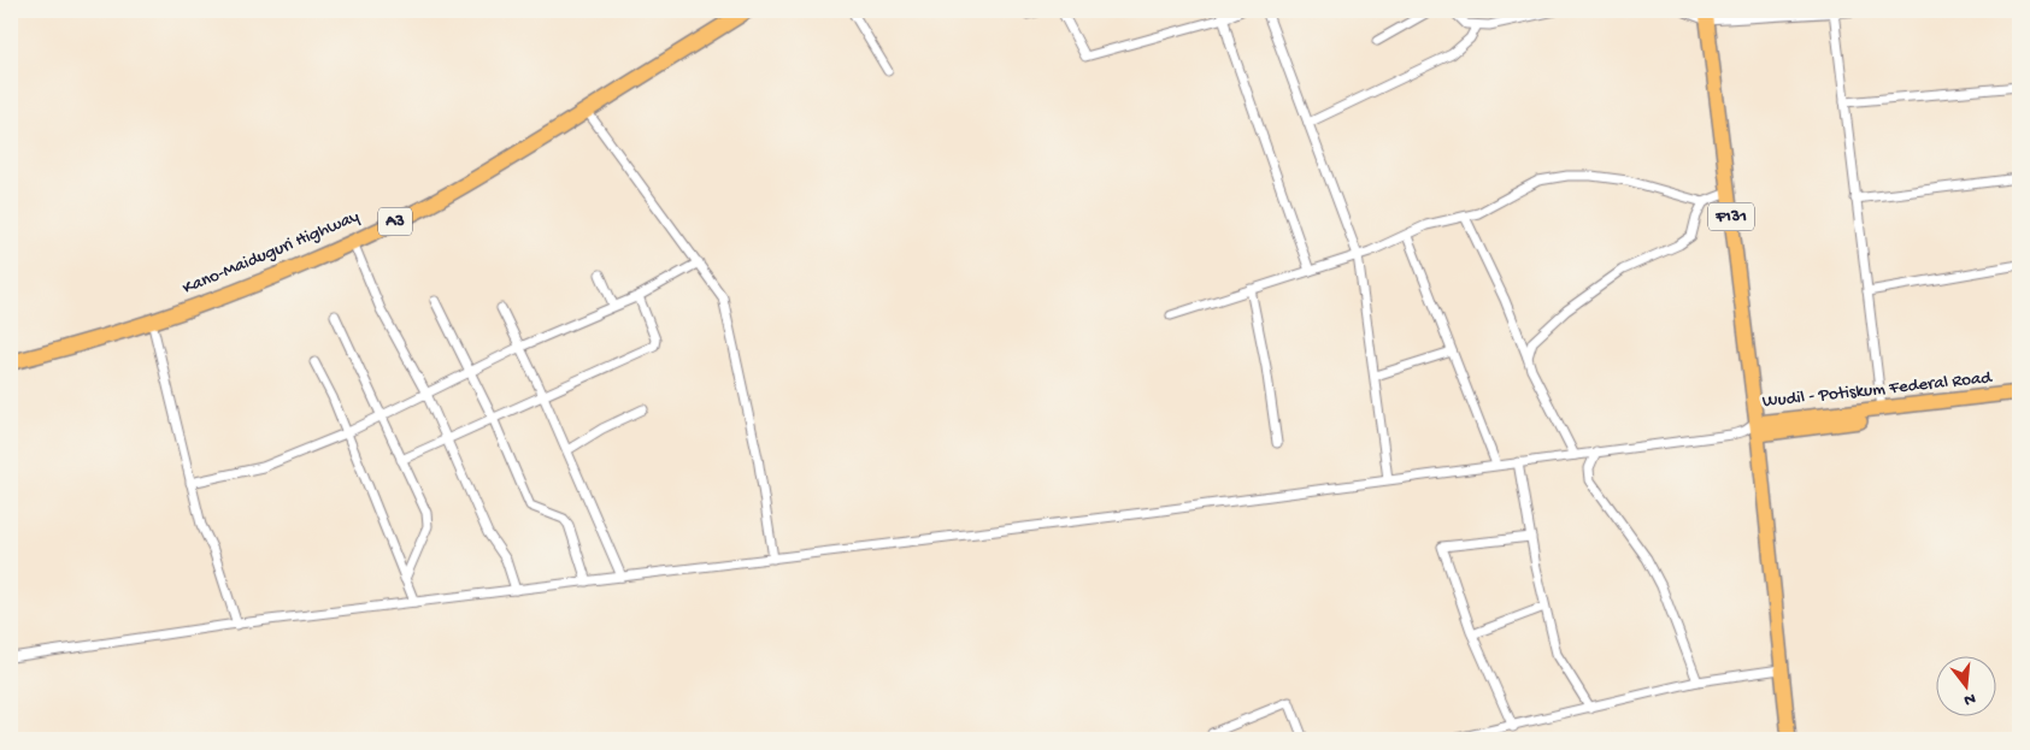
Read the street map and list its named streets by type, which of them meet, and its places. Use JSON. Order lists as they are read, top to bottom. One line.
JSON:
{"streets":{"highway":["A3","Kano-Maiduguri Highway"],"main road":["F131","Wudil - Potiskum Federal Road"]},"north":"bottom"}
